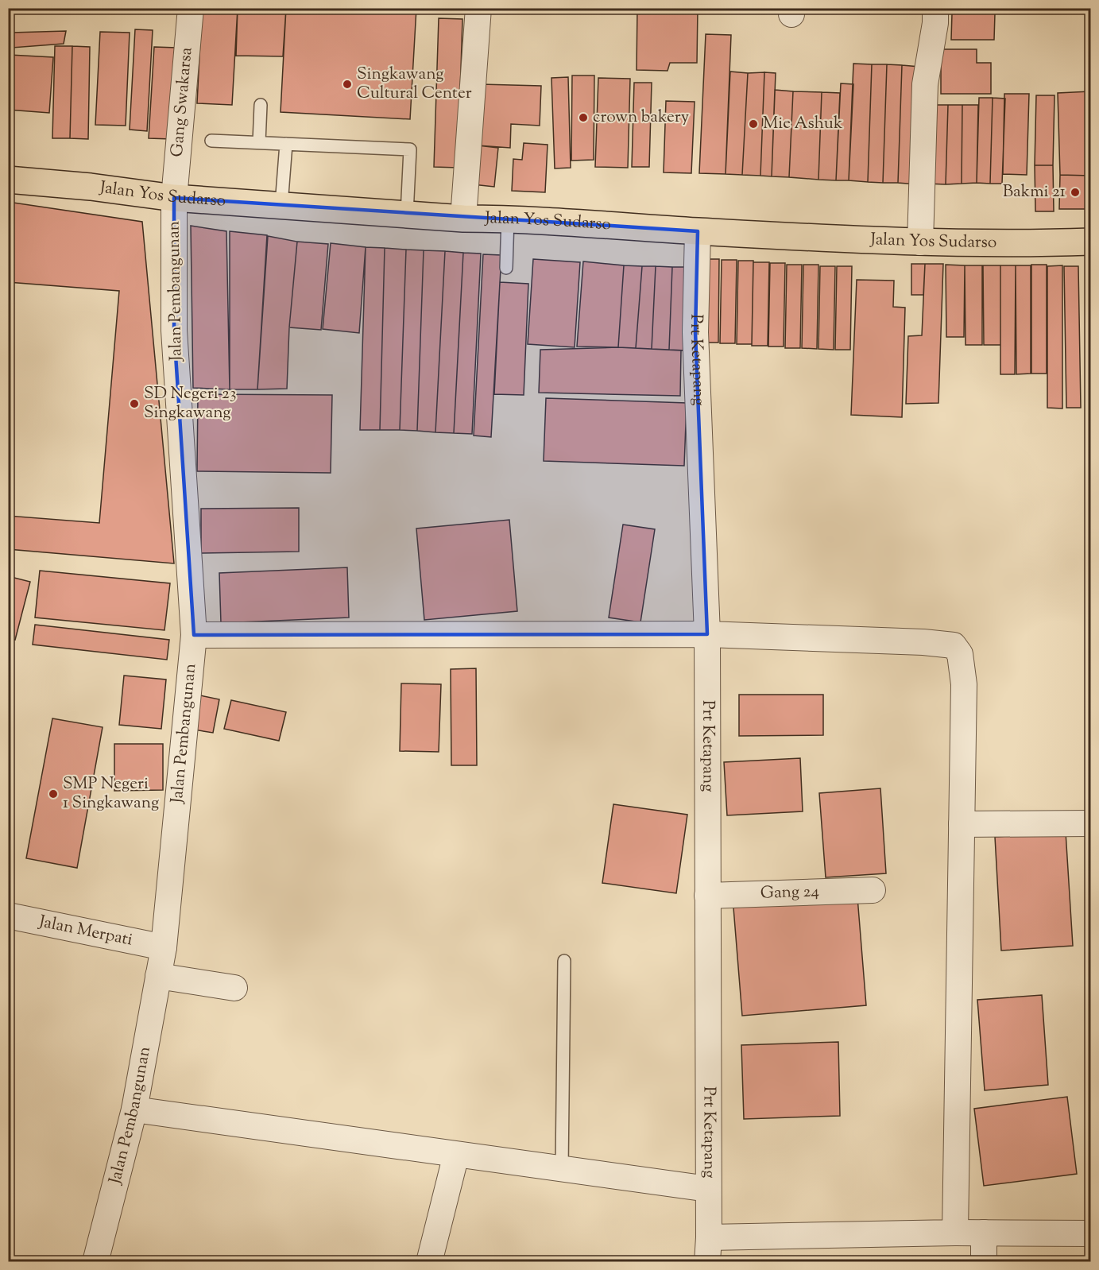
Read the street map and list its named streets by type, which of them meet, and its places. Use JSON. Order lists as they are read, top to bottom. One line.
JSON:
{"streets":{"main road":["Jalan Yos Sudarso"],"street":["Gang Swakarsa","Jalan Pembangunan","Prt Ketapang","Gang 24","Jalan Merpati"]},"crossings":[["Gang Swakarsa","Jalan Yos Sudarso"],["Gang Swakarsa","Jalan Pembangunan"],["Jalan Yos Sudarso","Jalan Pembangunan"],["Jalan Yos Sudarso","Prt Ketapang"],["Jalan Pembangunan","Jalan Merpati"],["Prt Ketapang","Gang 24"]],"places":["Singkawang Cultural Center","crown bakery","Mie Ashuk","Bakmi 21","SD Negeri 23 Singkawang","SMP Negeri 1 Singkawang"]}
